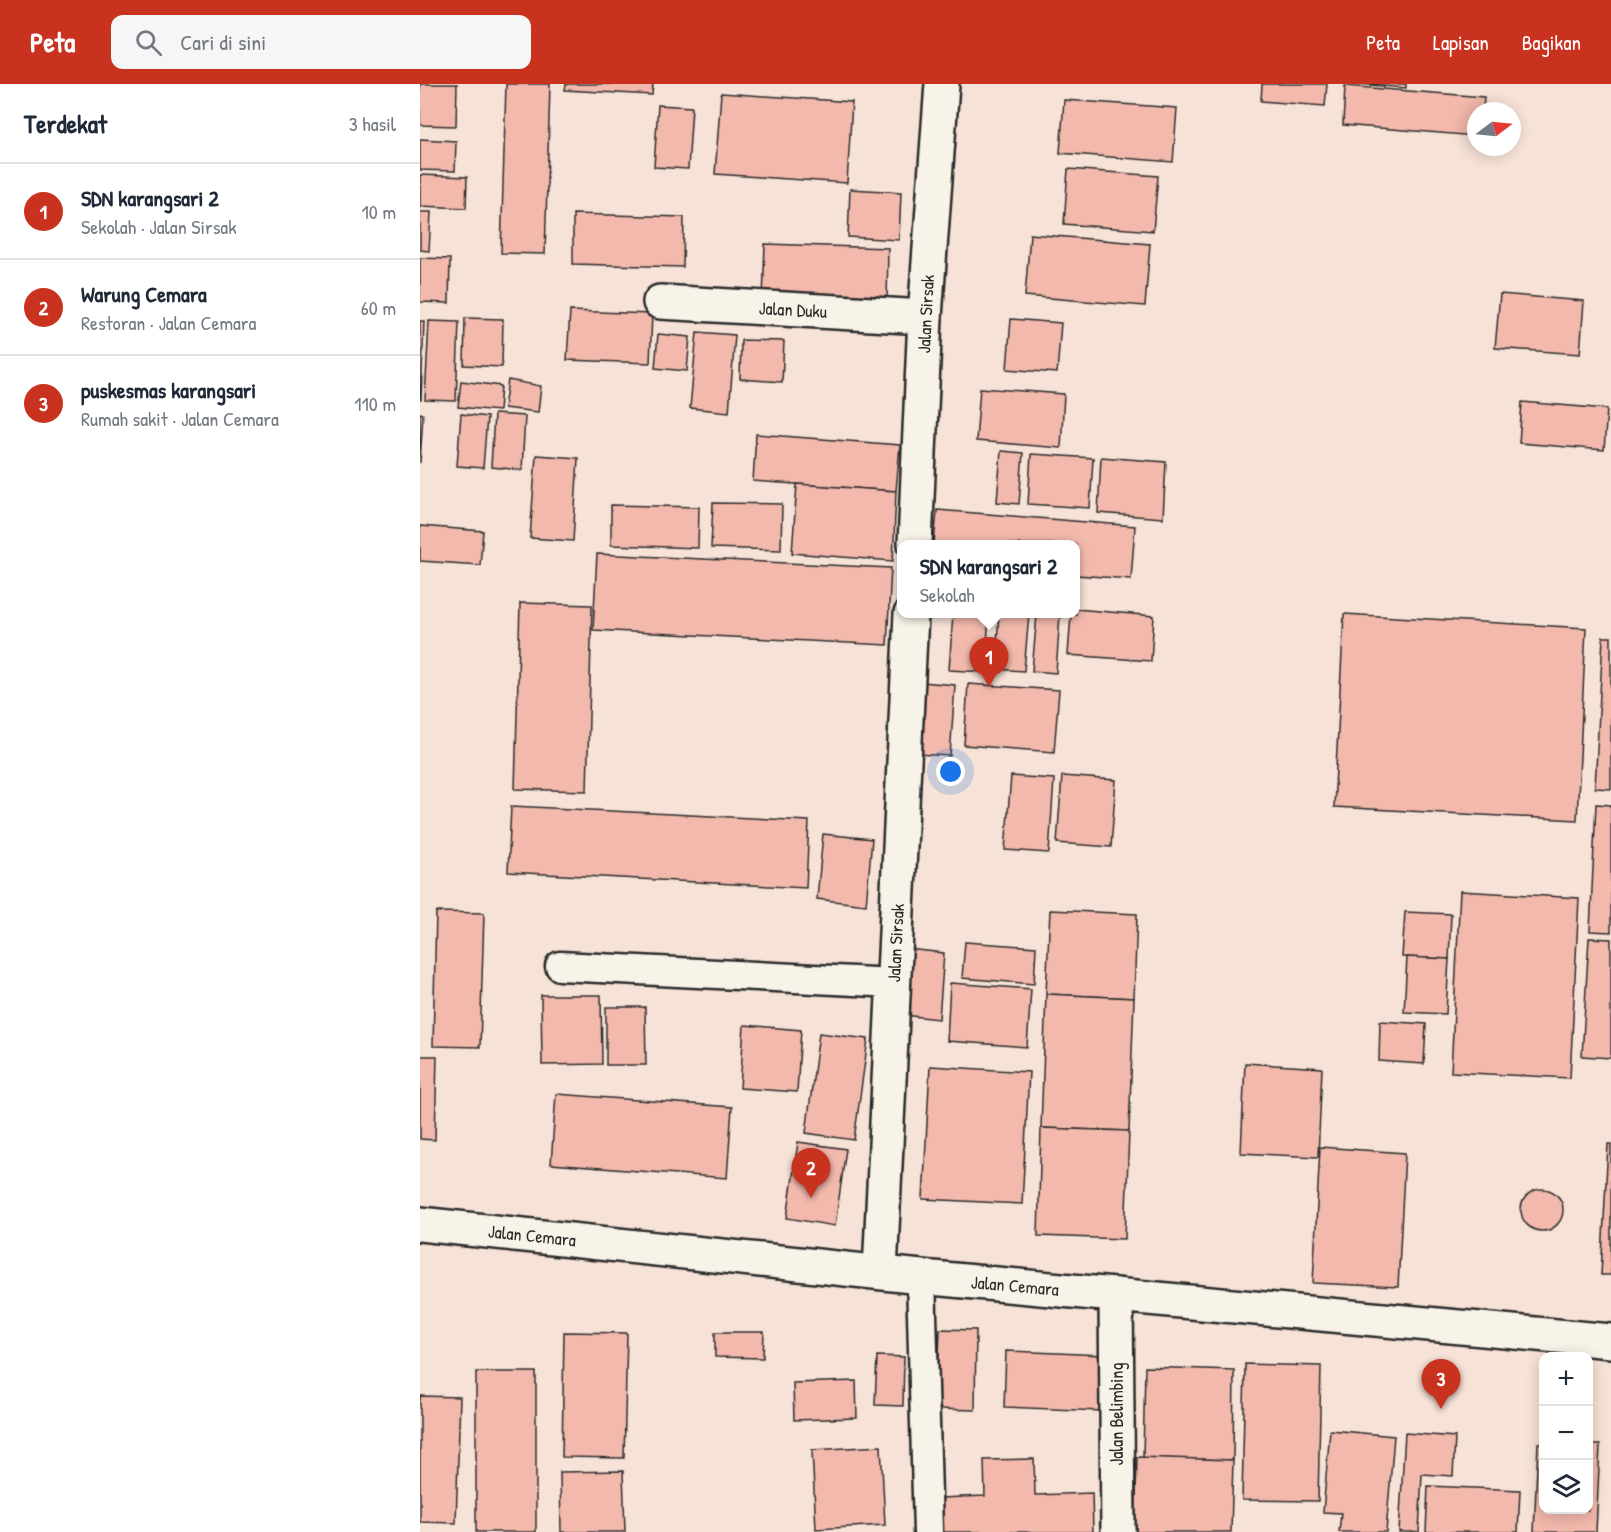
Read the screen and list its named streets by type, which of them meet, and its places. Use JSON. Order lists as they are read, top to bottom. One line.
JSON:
{"streets":{"street":["Jalan Duku","Jalan Sirsak","Jalan Cemara","Jalan Belimbing"]},"crossings":[["Jalan Duku","Jalan Sirsak"],["Jalan Sirsak","Jalan Cemara"],["Jalan Cemara","Jalan Belimbing"]],"north":"right","page":{"header":"Peta","search":"Cari di sini","nav":["Peta","Lapisan","Bagikan"],"heading":["Terdekat","3 hasil"],"list":[{"mark":"1","name":"SDN karangsari 2","note":"Sekolah · Jalan Sirsak","value":"10 m"},{"mark":"2","name":"Warung Cemara","note":"Restoran · Jalan Cemara","value":"60 m"},{"mark":"3","name":"puskesmas karangsari","note":"Rumah sakit · Jalan Cemara","value":"110 m"}],"popup":["SDN karangsari 2","Sekolah"],"pins":["1","2","3"],"map_buttons":["+","−"]}}
